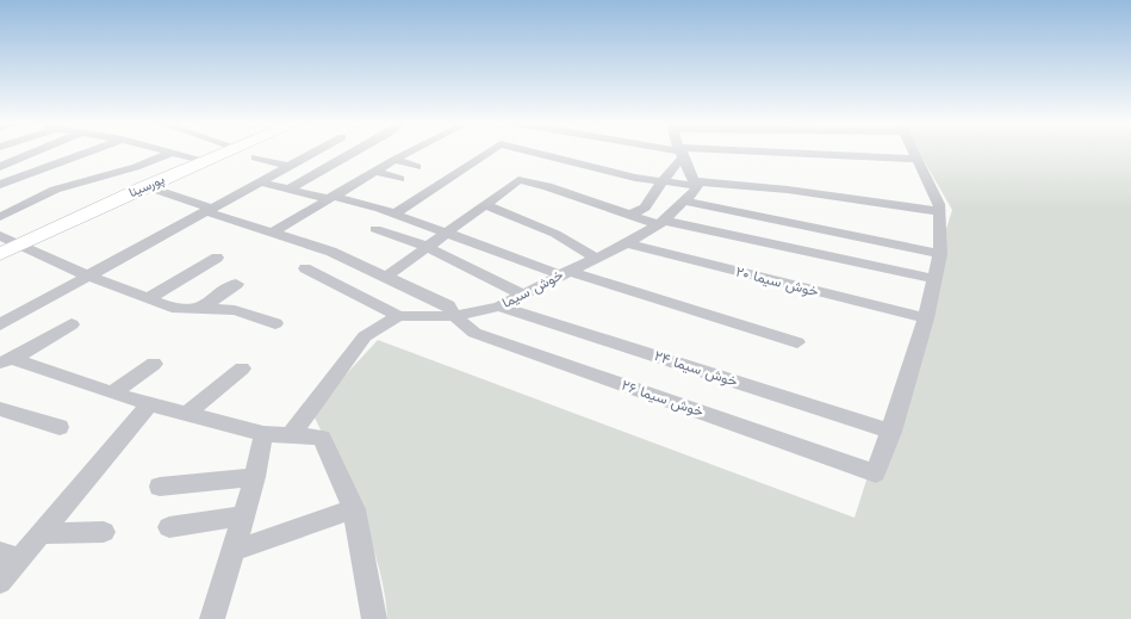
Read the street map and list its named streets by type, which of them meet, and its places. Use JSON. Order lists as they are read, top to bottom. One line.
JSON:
{"streets":{"street":["پورسینا","خوش سیما ۲۰","خوش سیما","خوش سیما ۲۴","خوش سیما ۲۶"]},"crossings":[["پورسینا","خوش سیما ۲۶"],["خوش سیما ۲۰","خوش سیما"],["خوش سیما","خوش سیما ۲۴"],["خوش سیما","خوش سیما ۲۶"],["خوش سیما ۲۴","خوش سیما ۲۶"]]}
